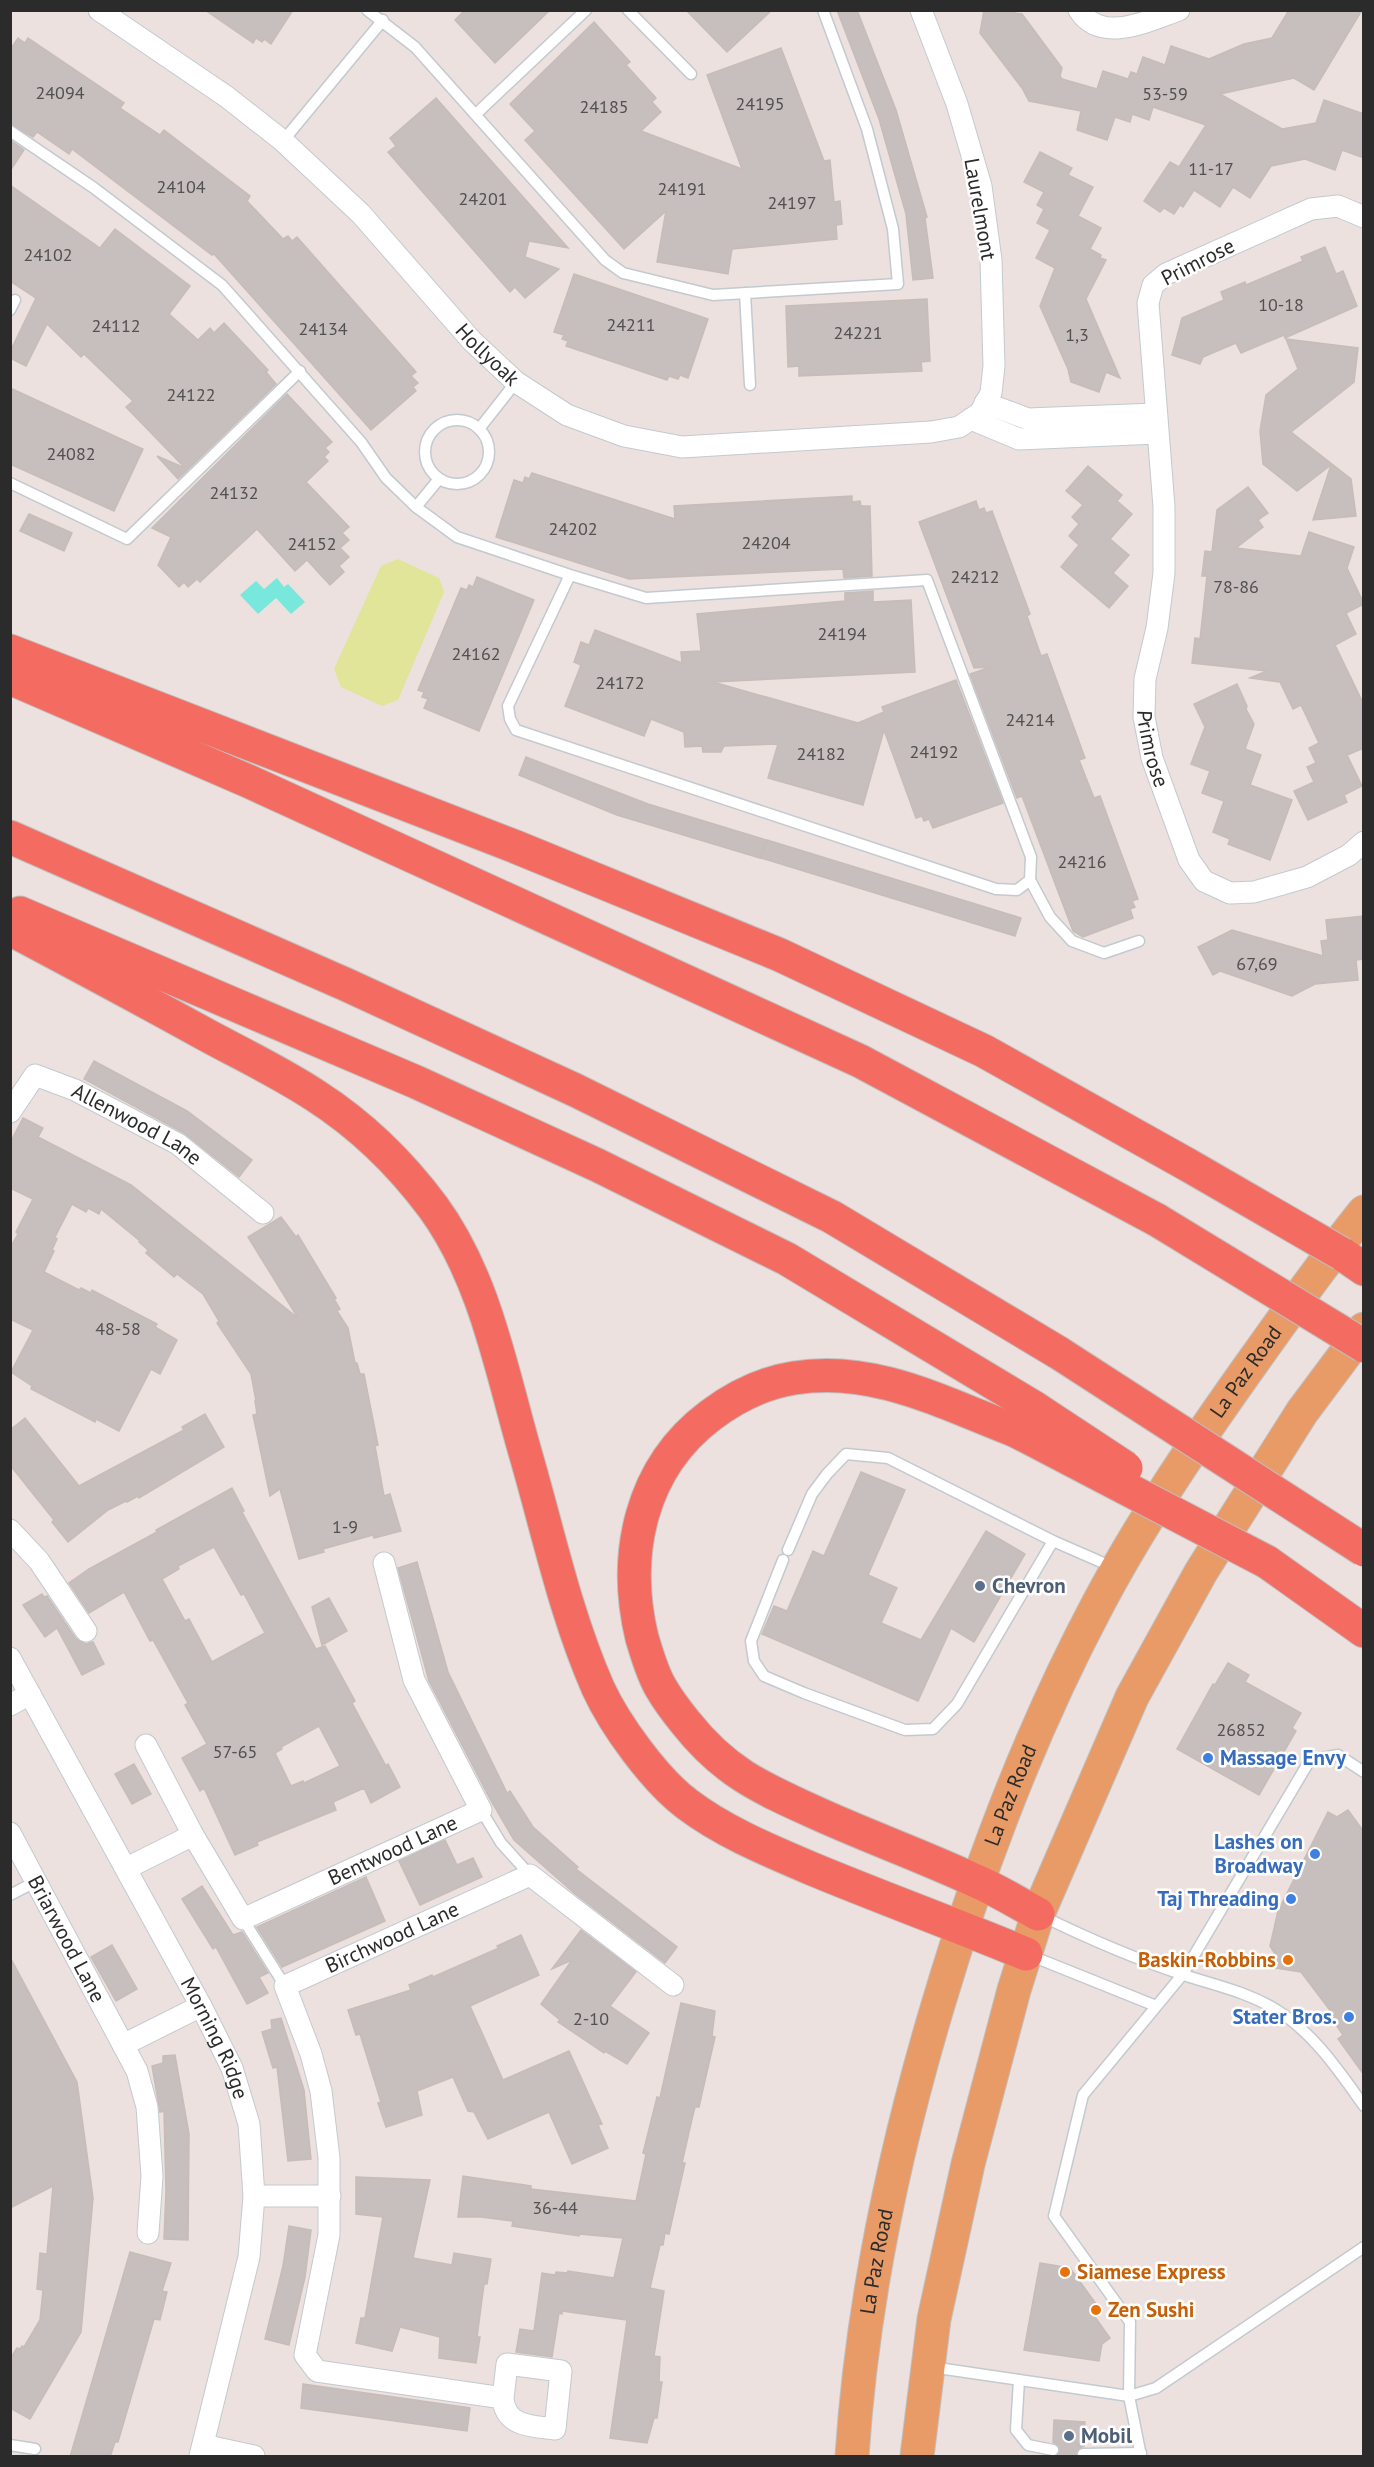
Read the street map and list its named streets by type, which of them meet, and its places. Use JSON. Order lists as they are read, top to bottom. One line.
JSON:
{"streets":{"main road":["La Paz Road"],"street":["Laurelmont","Primrose","Hollyoak","Allenwood Lane","Bentwood Lane","Birchwood Lane","Briarwood Lane","Morning Ridge"]},"crossings":[["Laurelmont","Hollyoak"]],"places":["Chevron","Massage Envy","Lashes on Broadway","Taj Threading","Baskin-Robbins","Stater Bros.","Siamese Express","Zen Sushi","Mobil"],"house_numbers":["24094","53-59","24195","24185","11-17","24104","24191","24201","24197","24102","10-18","24211","24112","24134","24221","1,3","24122","24082","24132","24202","24204","24152","24212","78-86","24194","24162","24172","24214","24192","24182","24216","67,69","48-58","1-9","26852","57-65","2-10","36-44"]}
